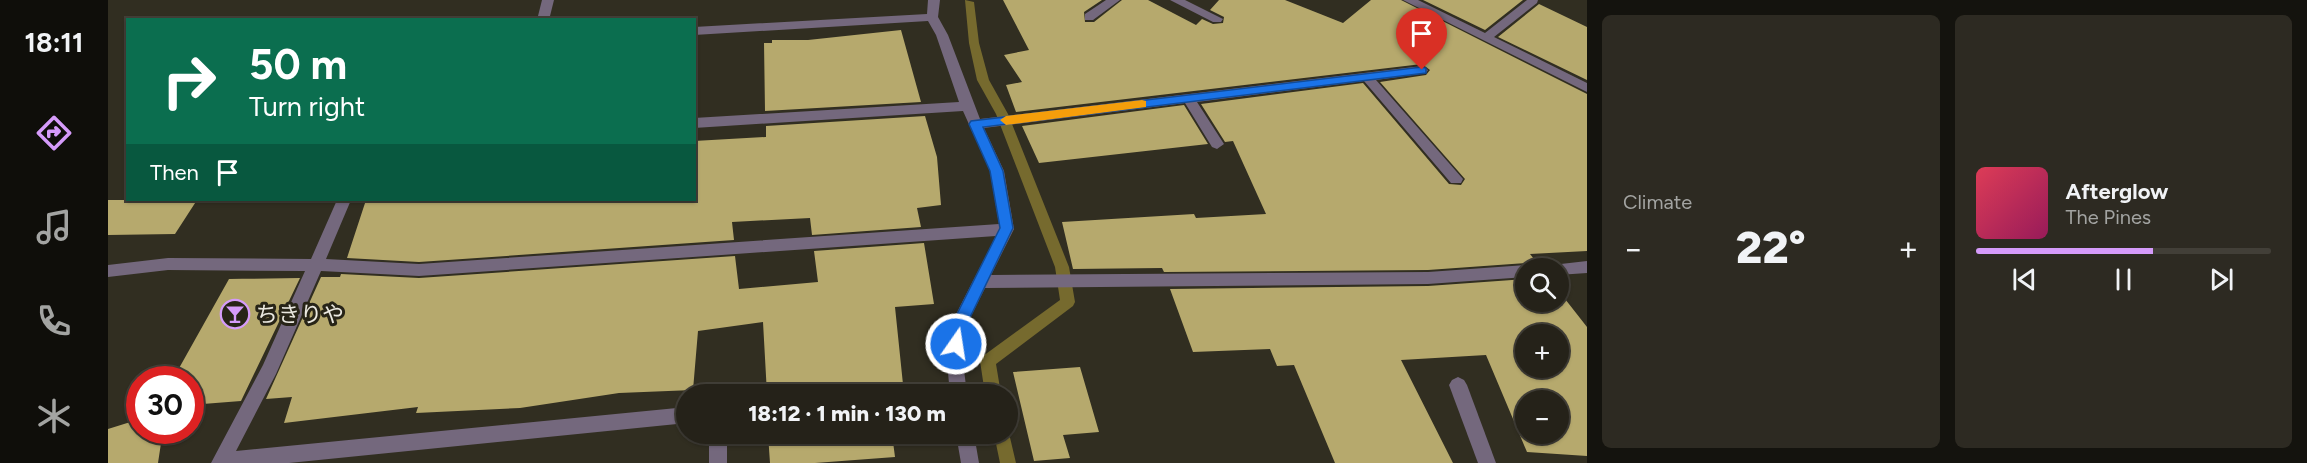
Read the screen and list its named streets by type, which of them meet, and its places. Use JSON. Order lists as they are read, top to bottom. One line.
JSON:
{"places":{"bar":["ちきりや"]},"page":{"tabs":"18:11","tile":"Climate","turn":["50 m","Turn right"],"then":"Then","song":["Afterglow","The Pines"],"heat":["−","22°","+"],"map_buttons":["+","−"],"limit":"30","trip":"18:12 · 1 min · 130 m"}}
